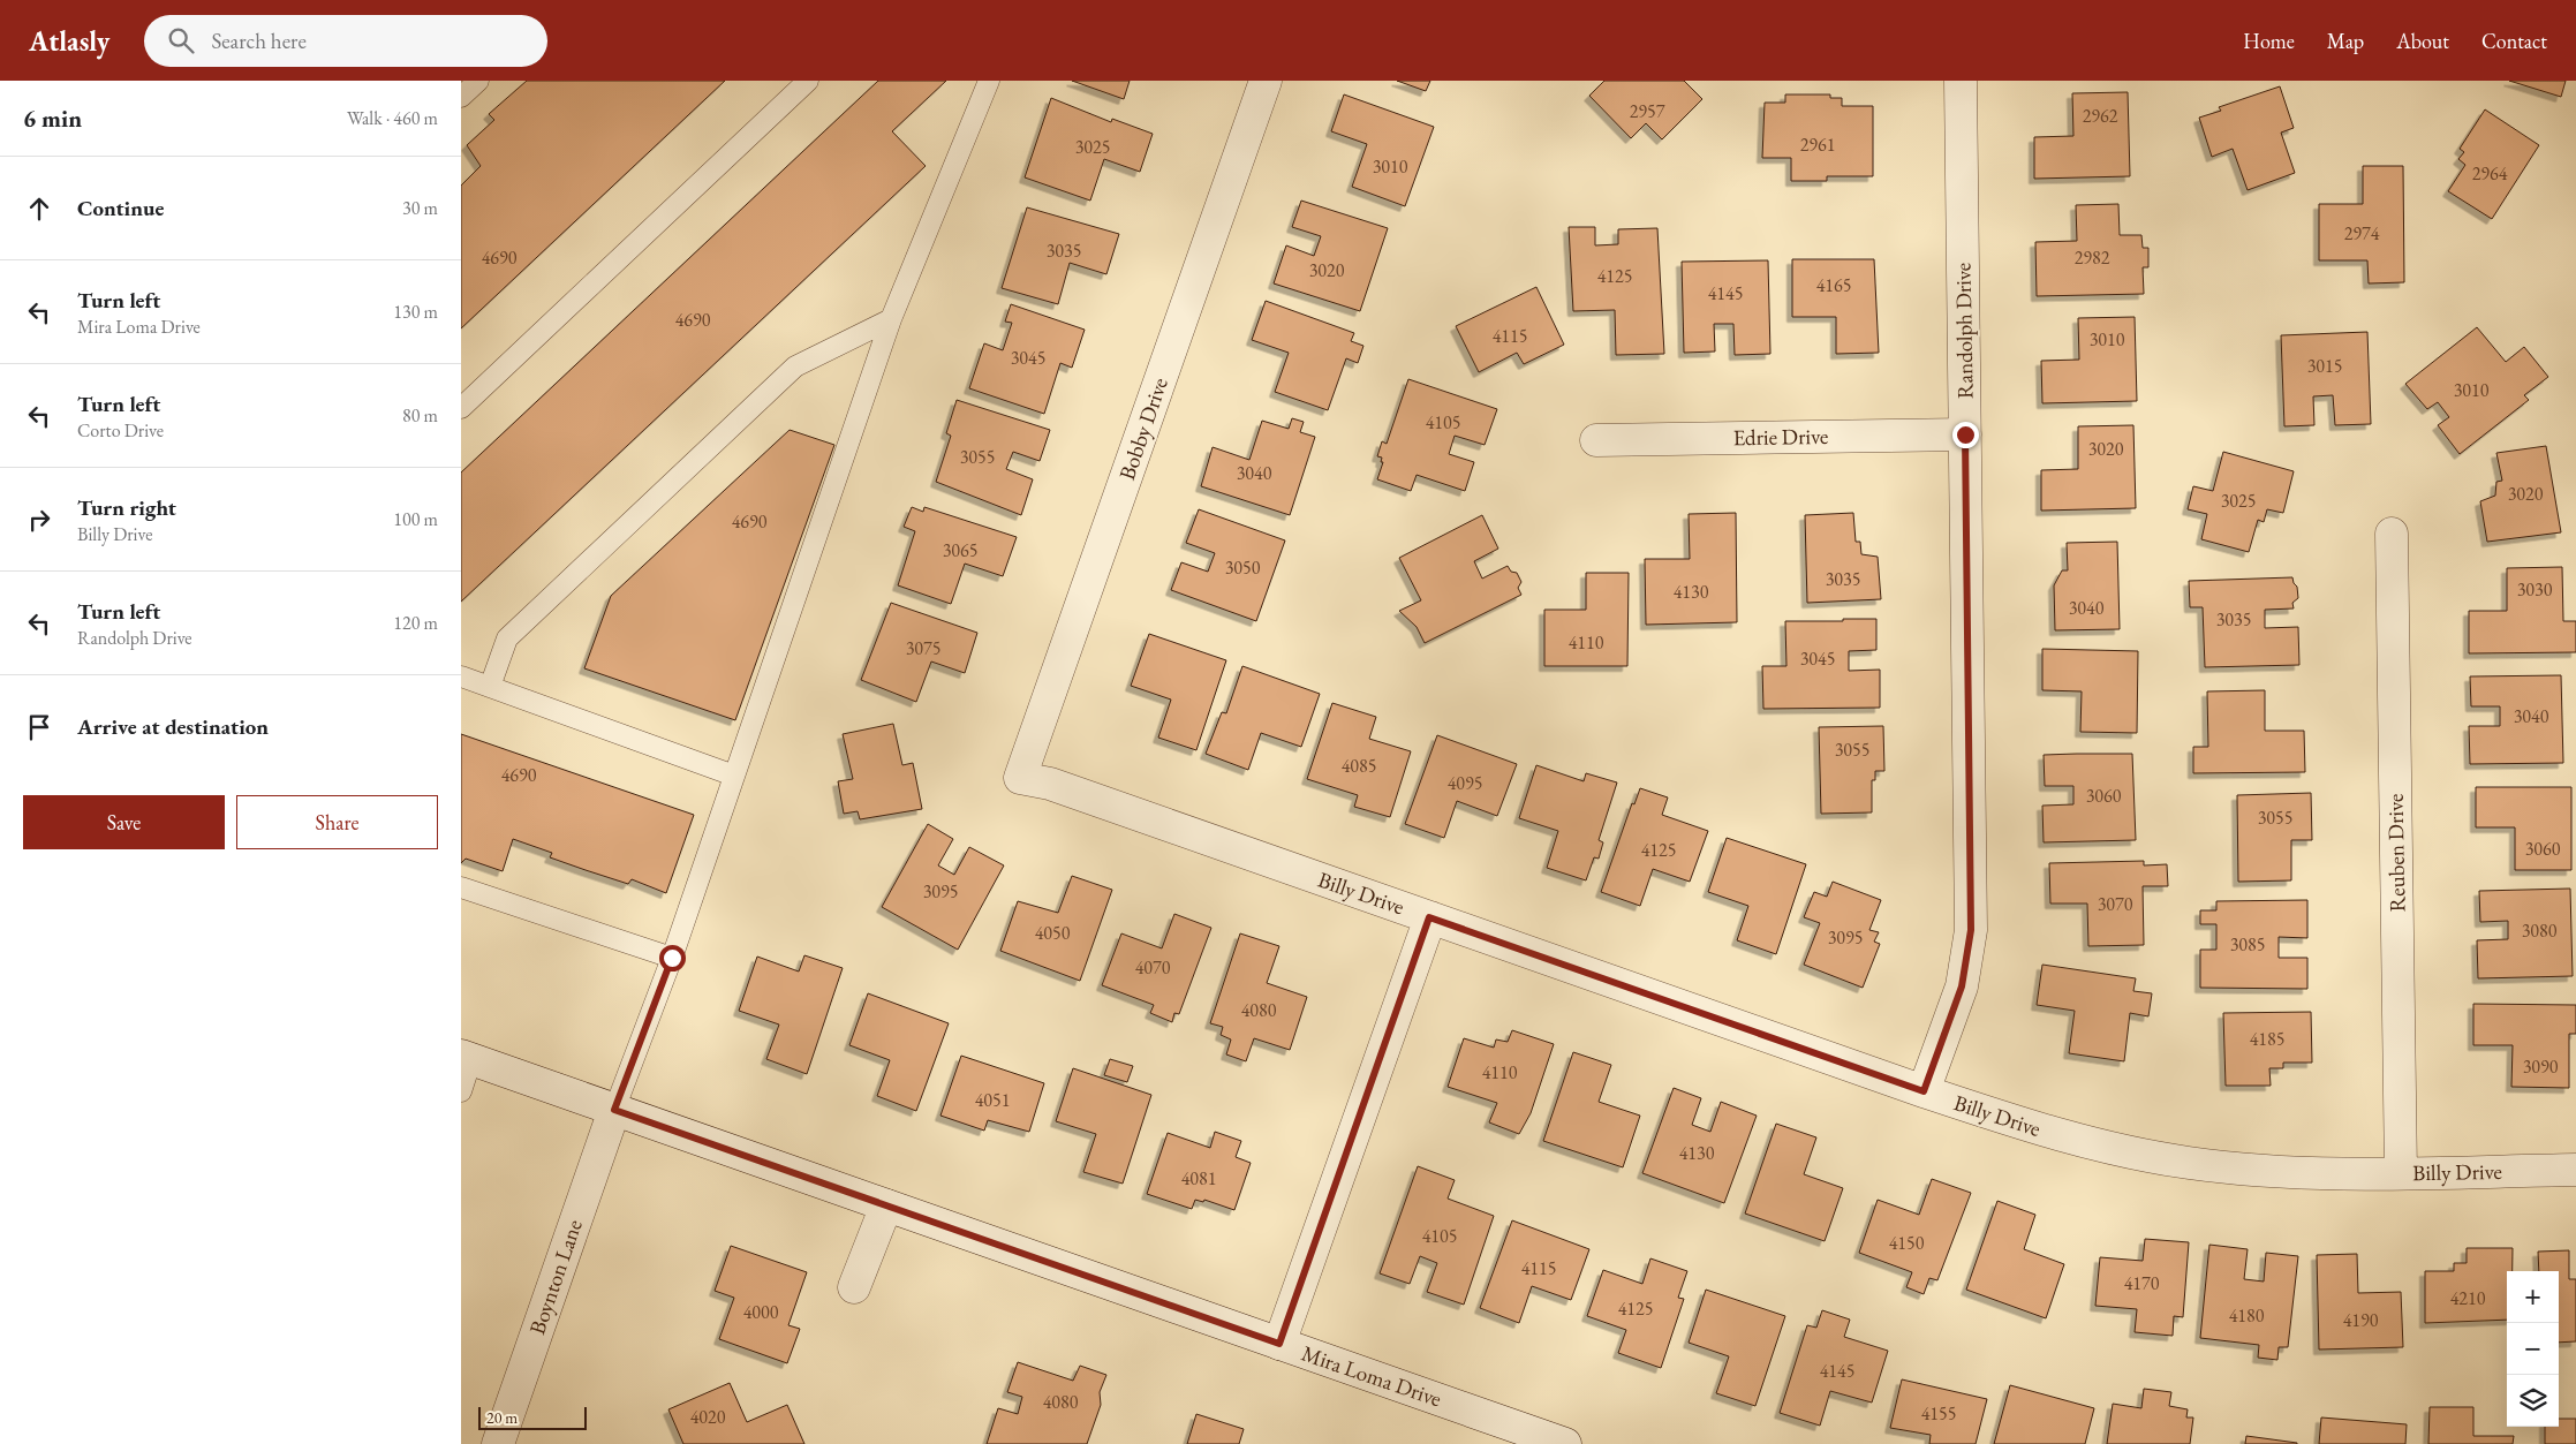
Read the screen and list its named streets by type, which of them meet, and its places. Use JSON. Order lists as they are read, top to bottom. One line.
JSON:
{"streets":{"street":["Randolph Drive","Bobby Drive","Edrie Drive","Reuben Drive","Billy Drive","Boynton Lane","Mira Loma Drive"]},"crossings":[["Randolph Drive","Edrie Drive"],["Randolph Drive","Billy Drive"],["Bobby Drive","Billy Drive"],["Reuben Drive","Billy Drive"],["Boynton Lane","Mira Loma Drive"]],"house_numbers":["2957","2962","2961","3025","3010","2964","2974","3035","4690","2982","3020","4125","4165","4145","4690","4115","3010","3045","3015","3010","4105","3020","3055","3040","3020","3025","4690","3065","3050","3035","3030","4130","3040","3035","4110","3075","3045","3040","3055","4085","4690","4095","3060","3055","3060","4125","3095","3070","3080","4050","3095","3085","4070","4080","4185","3090","4110","4051","4130","4081","4105","4150","4115","4170","4210","4125","4000","4180","4190","4145","4080","4155","4020"],"scale_bar":"20 m","page":{"header":"Atlasly","search":"Search here","nav":["Home","Map","About","Contact"],"heading":["6 min","Walk · 460 m"],"list":[["Continue","30 m"],["Turn left","Mira Loma Drive","130 m"],["Turn left","Corto Drive","80 m"],["Turn right","Billy Drive","100 m"],["Turn left","Randolph Drive","120 m"],"Arrive at destination"],"buttons":["Save","Share"],"map_buttons":["+","−"],"scale":"20 m"}}
